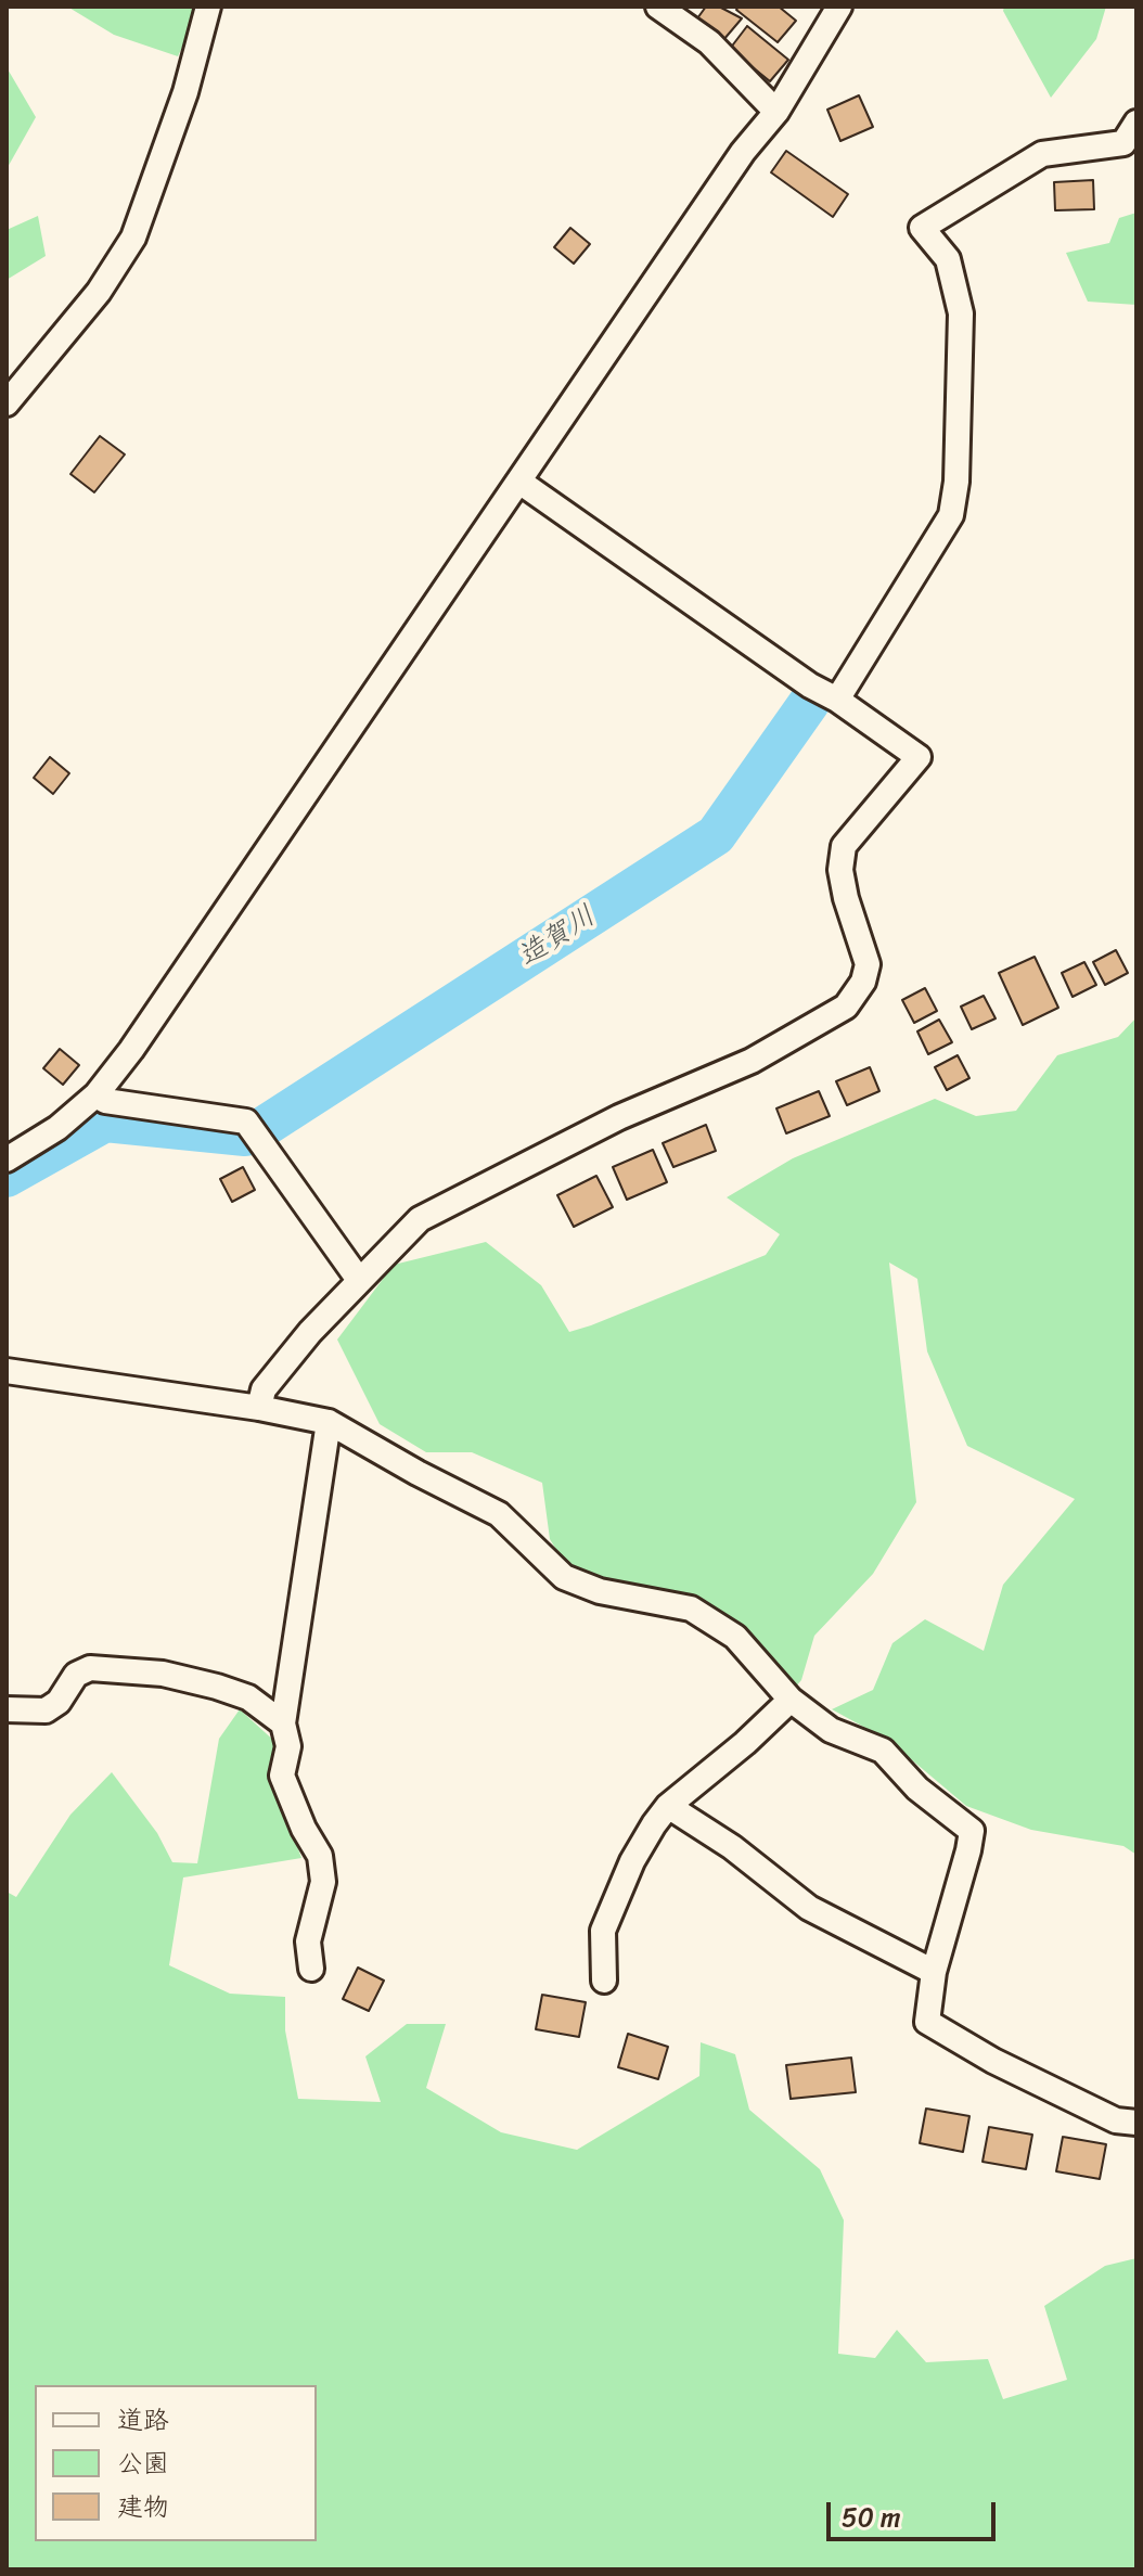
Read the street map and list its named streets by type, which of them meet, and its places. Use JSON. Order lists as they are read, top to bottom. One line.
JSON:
{"water":["造賀川"],"legend":["道路","公園","建物"],"scale_bar":"50 m"}
